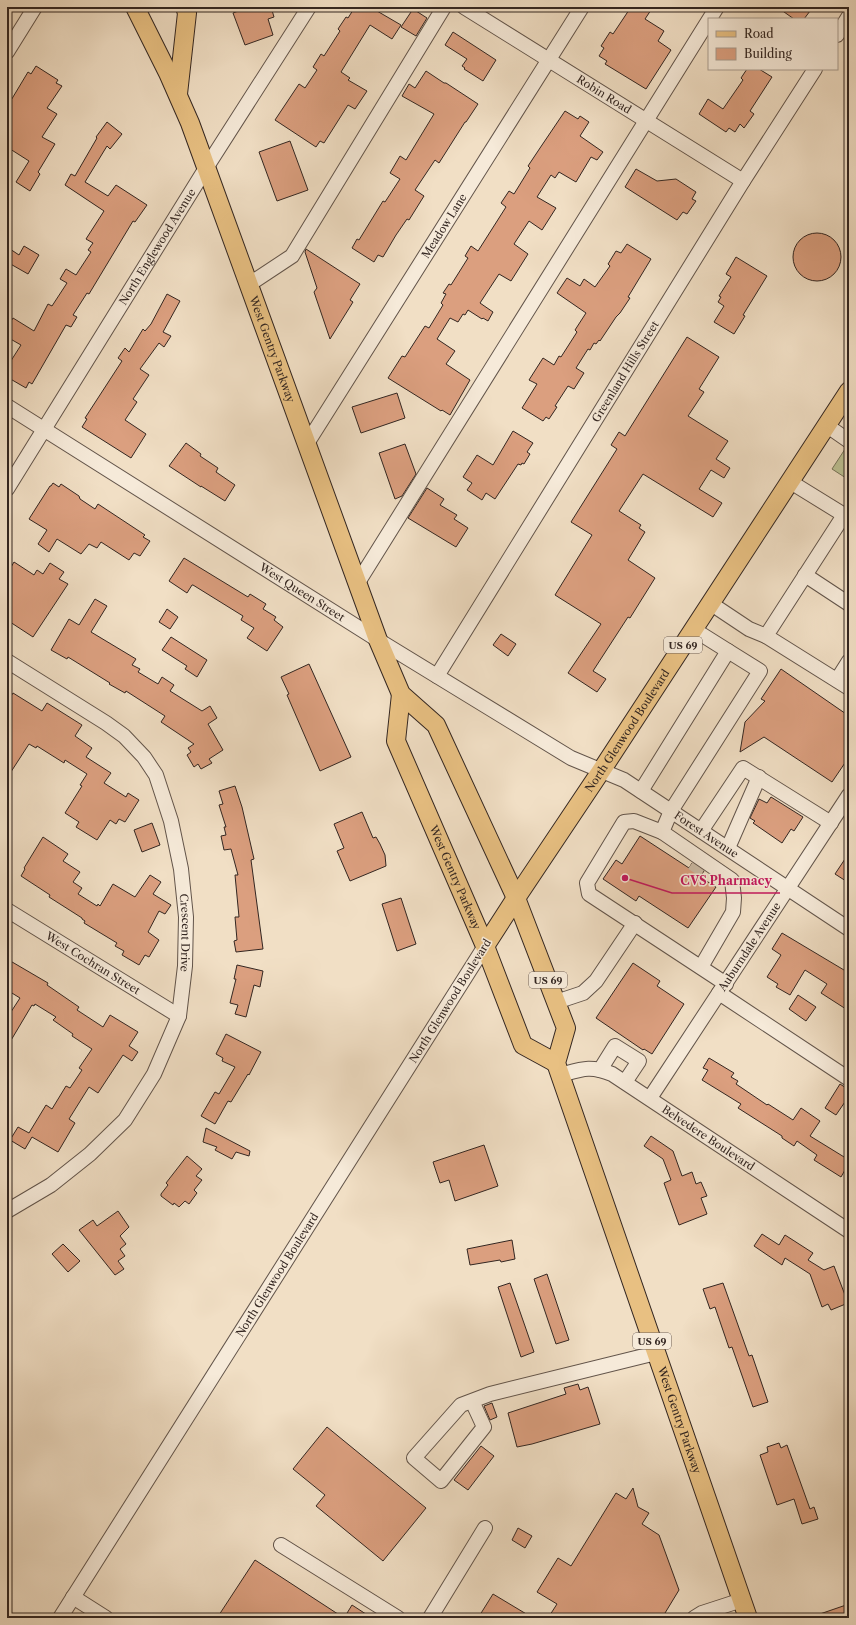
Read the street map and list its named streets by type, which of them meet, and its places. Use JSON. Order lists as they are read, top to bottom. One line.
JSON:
{"streets":{"main road":["West Gentry Parkway","US 69","North Glenwood Boulevard"],"street":["Robin Road","Meadow Lane","North Englewood Avenue","Greenland Hills Street","West Queen Street","Forest Avenue","Crescent Drive","Auburndale Avenue","West Cochran Street","Belvedere Boulevard"]},"crossings":[["Robin Road","Meadow Lane"],["Robin Road","Greenland Hills Street"],["Meadow Lane","West Gentry Parkway"],["North Englewood Avenue","West Gentry Parkway"],["North Englewood Avenue","West Queen Street"],["West Gentry Parkway","West Queen Street"],["West Gentry Parkway","North Glenwood Boulevard"],["West Gentry Parkway","Belvedere Boulevard"],["Greenland Hills Street","West Queen Street"],["West Queen Street","North Glenwood Boulevard"],["West Queen Street","Forest Avenue"],["North Glenwood Boulevard","Forest Avenue"],["Forest Avenue","Auburndale Avenue"],["Crescent Drive","West Cochran Street"],["Auburndale Avenue","Belvedere Boulevard"]],"places":["CVS Pharmacy"],"legend":["Road","Building"]}
